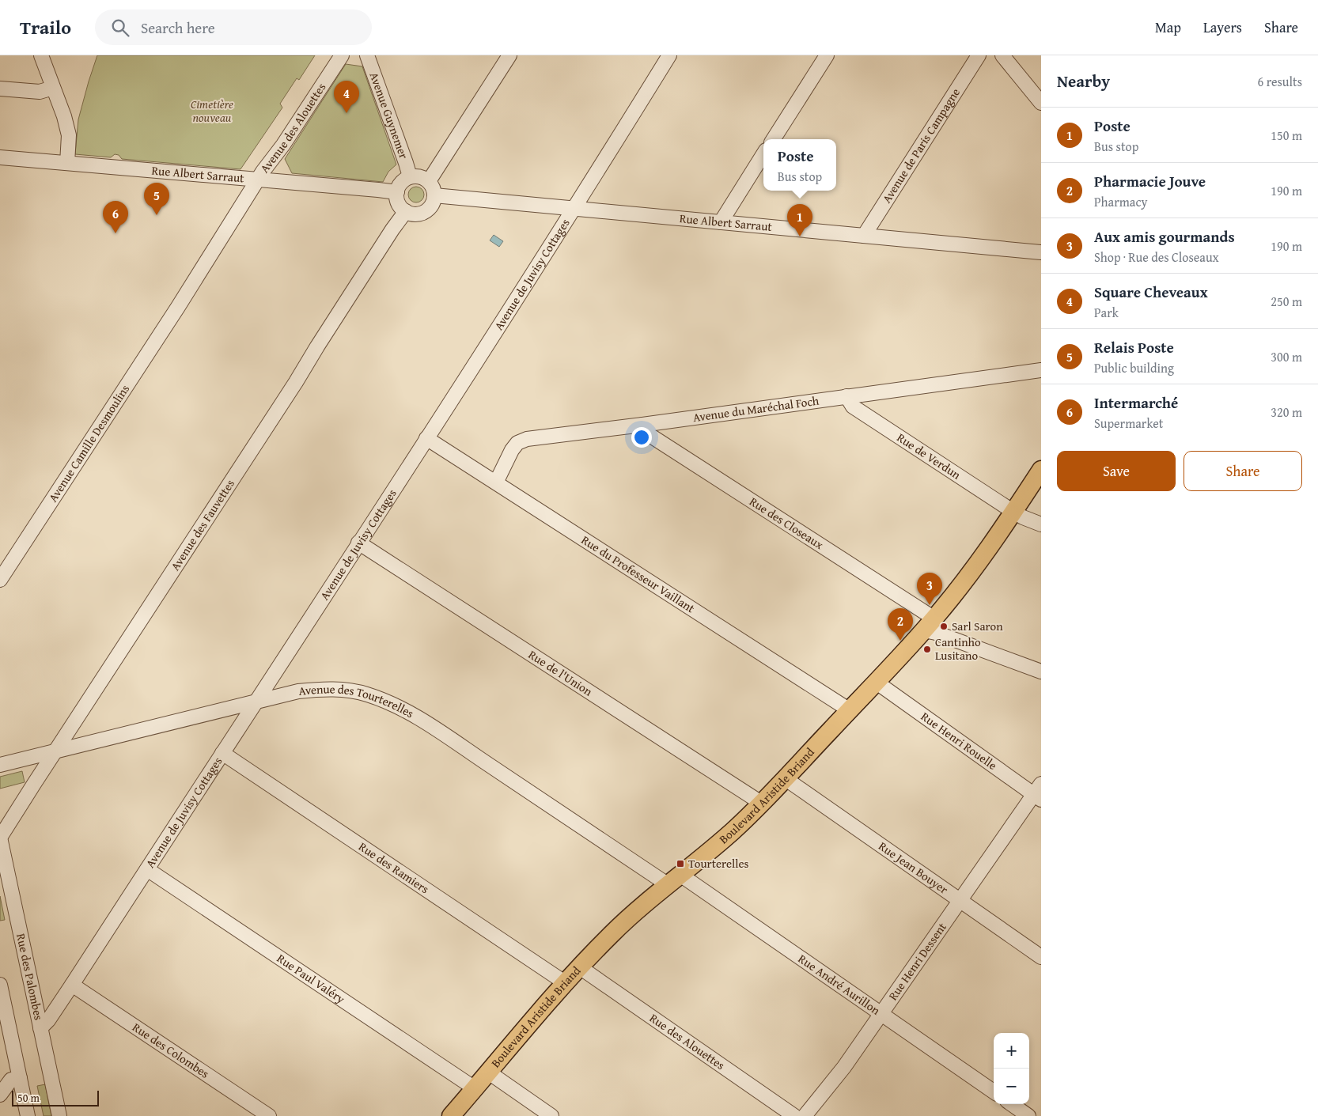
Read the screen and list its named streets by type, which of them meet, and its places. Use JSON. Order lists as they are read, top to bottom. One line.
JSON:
{"streets":{"main road":["Boulevard Aristide Briand"],"street":["Avenue Guynemer","Avenue des Alouettes","Avenue de Paris Campagne","Rue Albert Sarraut","Avenue de Juvisy Cottages","Avenue du Maréchal Foch","Avenue Camille Desmoulins","Rue de Verdun","Rue des Closeaux","Avenue des Fauvettes","Rue du Professeur Vaillant","Rue de l'Union","Avenue des Tourterelles","Rue Henri Rouelle","Rue des Ramiers","Rue Jean Bouyer","Rue Henri Dessent","Rue des Palombes","Rue Paul Valéry","Rue André Aurillon","Rue des Alouettes","Rue des Colombes"]},"crossings":[["Avenue Guynemer","Rue Albert Sarraut"],["Avenue Guynemer","Avenue des Fauvettes"],["Avenue des Alouettes","Rue Albert Sarraut"],["Avenue des Alouettes","Avenue Camille Desmoulins"],["Avenue de Paris Campagne","Rue Albert Sarraut"],["Rue Albert Sarraut","Avenue de Juvisy Cottages"],["Rue Albert Sarraut","Avenue des Fauvettes"],["Avenue de Juvisy Cottages","Rue du Professeur Vaillant"],["Avenue de Juvisy Cottages","Rue de l'Union"],["Avenue de Juvisy Cottages","Avenue des Tourterelles"],["Avenue de Juvisy Cottages","Rue des Ramiers"],["Avenue de Juvisy Cottages","Rue des Palombes"],["Avenue de Juvisy Cottages","Rue Paul Valéry"],["Avenue de Juvisy Cottages","Rue des Colombes"],["Avenue du Maréchal Foch","Rue de Verdun"],["Avenue du Maréchal Foch","Rue des Closeaux"],["Avenue du Maréchal Foch","Rue du Professeur Vaillant"],["Rue de Verdun","Boulevard Aristide Briand"],["Rue des Closeaux","Boulevard Aristide Briand"],["Avenue des Fauvettes","Avenue des Tourterelles"],["Avenue des Fauvettes","Rue des Palombes"],["Rue du Professeur Vaillant","Boulevard Aristide Briand"],["Rue de l'Union","Boulevard Aristide Briand"],["Avenue des Tourterelles","Boulevard Aristide Briand"],["Avenue des Tourterelles","Rue André Aurillon"],["Rue Henri Rouelle","Boulevard Aristide Briand"],["Rue Henri Rouelle","Rue Henri Dessent"],["Boulevard Aristide Briand","Rue des Ramiers"],["Boulevard Aristide Briand","Rue Jean Bouyer"],["Boulevard Aristide Briand","Rue Paul Valéry"],["Boulevard Aristide Briand","Rue André Aurillon"],["Boulevard Aristide Briand","Rue des Alouettes"],["Rue Jean Bouyer","Rue Henri Dessent"],["Rue Henri Dessent","Rue André Aurillon"]],"parks":["Cimetière nouveau"],"places":{"other":["Sarl Saron","Cantinho Lusitano"],"transit":["Tourterelles"]},"scale_bar":"50 m","page":{"header":"Trailo","search":"Search here","nav":["Map","Layers","Share"],"heading":["Nearby","6 results"],"pins":["4","5","6","1","3","2"],"list":[{"mark":"1","name":"Poste","note":"Bus stop","value":"150 m"},{"mark":"2","name":"Pharmacie Jouve","note":"Pharmacy","value":"190 m"},{"mark":"3","name":"Aux amis gourmands","note":"Shop · Rue des Closeaux","value":"190 m"},{"mark":"4","name":"Square Cheveaux","note":"Park","value":"250 m"},{"mark":"5","name":"Relais Poste","note":"Public building","value":"300 m"},{"mark":"6","name":"Intermarché","note":"Supermarket","value":"320 m"}],"popup":["Poste","Bus stop"],"buttons":["Save","Share"],"map_buttons":["+","−"],"scale":"50 m"}}
